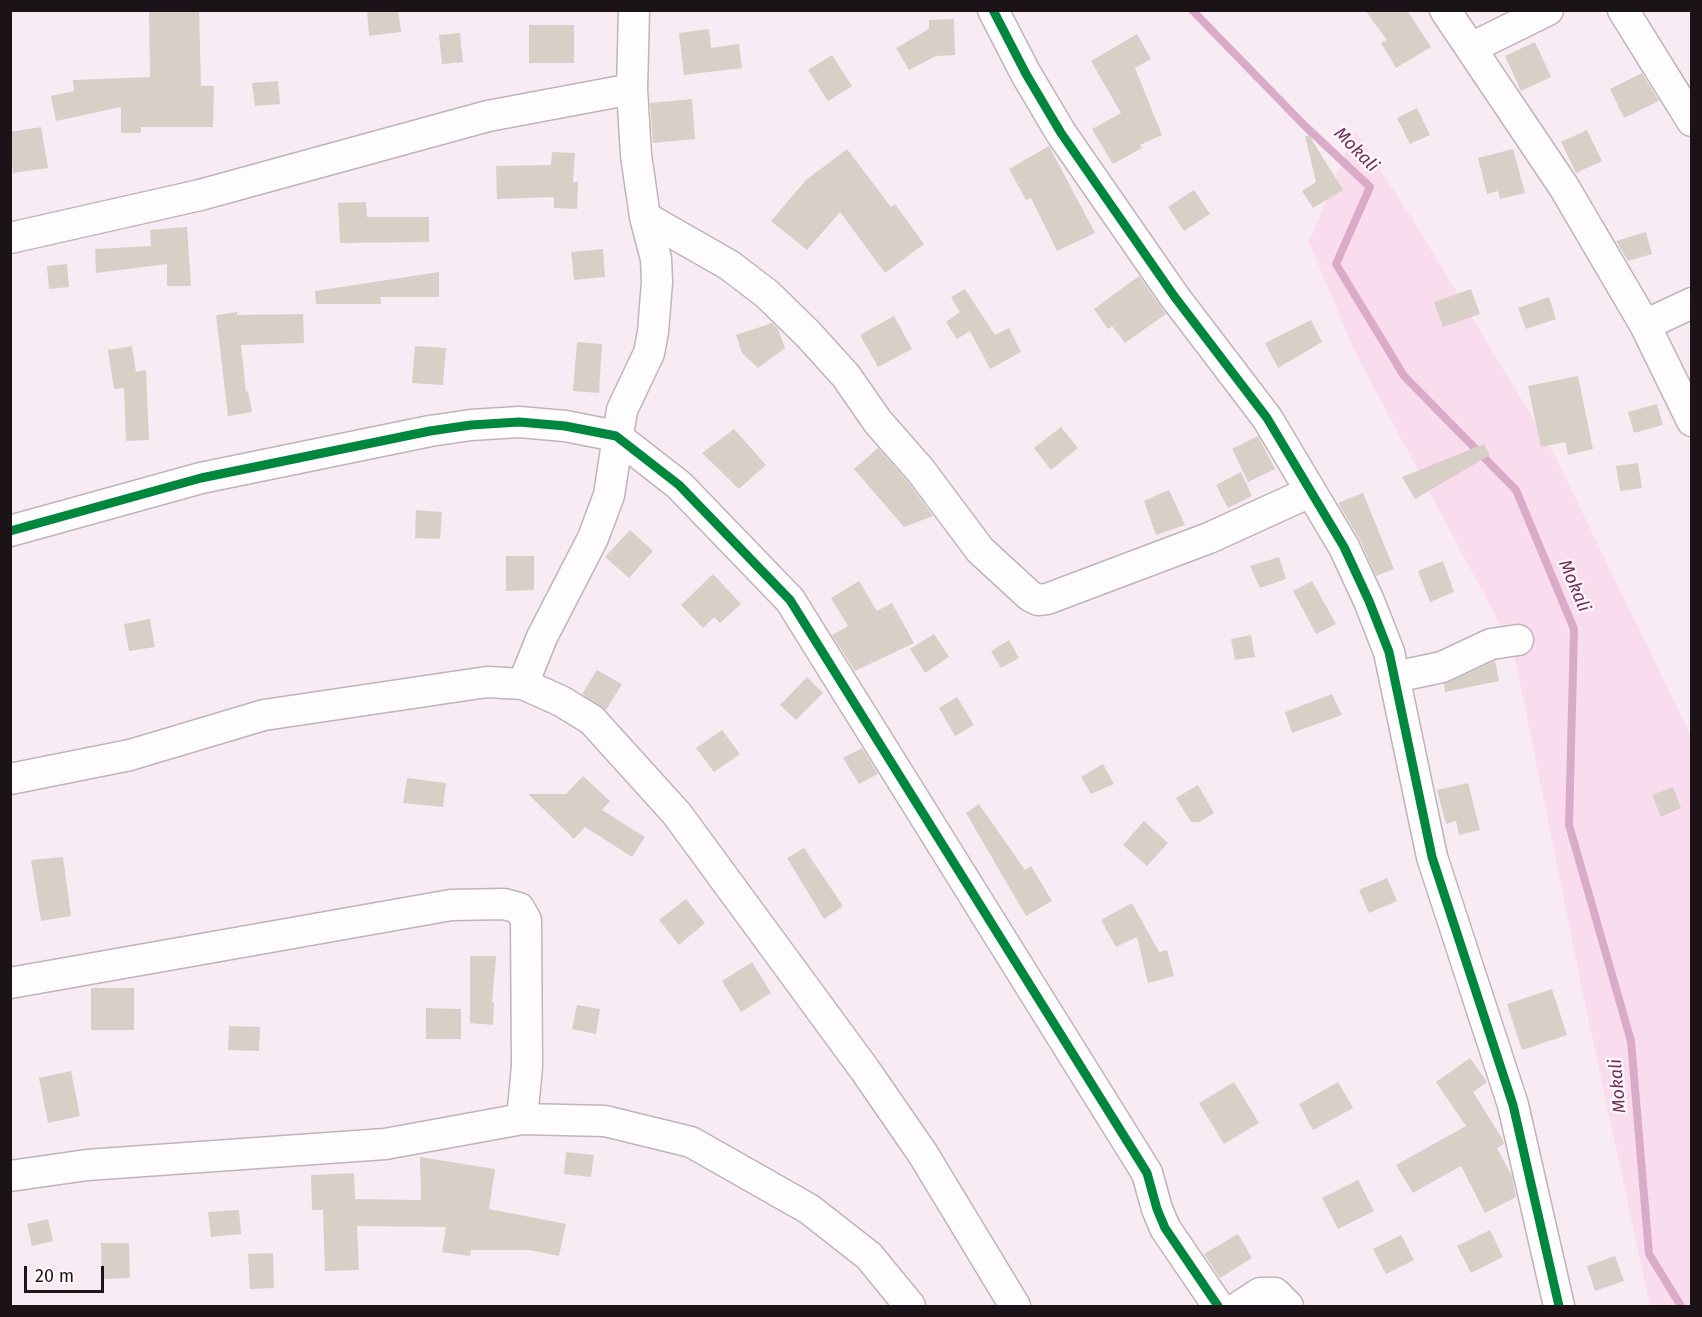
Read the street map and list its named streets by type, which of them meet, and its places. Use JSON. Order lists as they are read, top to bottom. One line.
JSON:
{"water":["Mokali"],"scale_bar":"20 m"}
